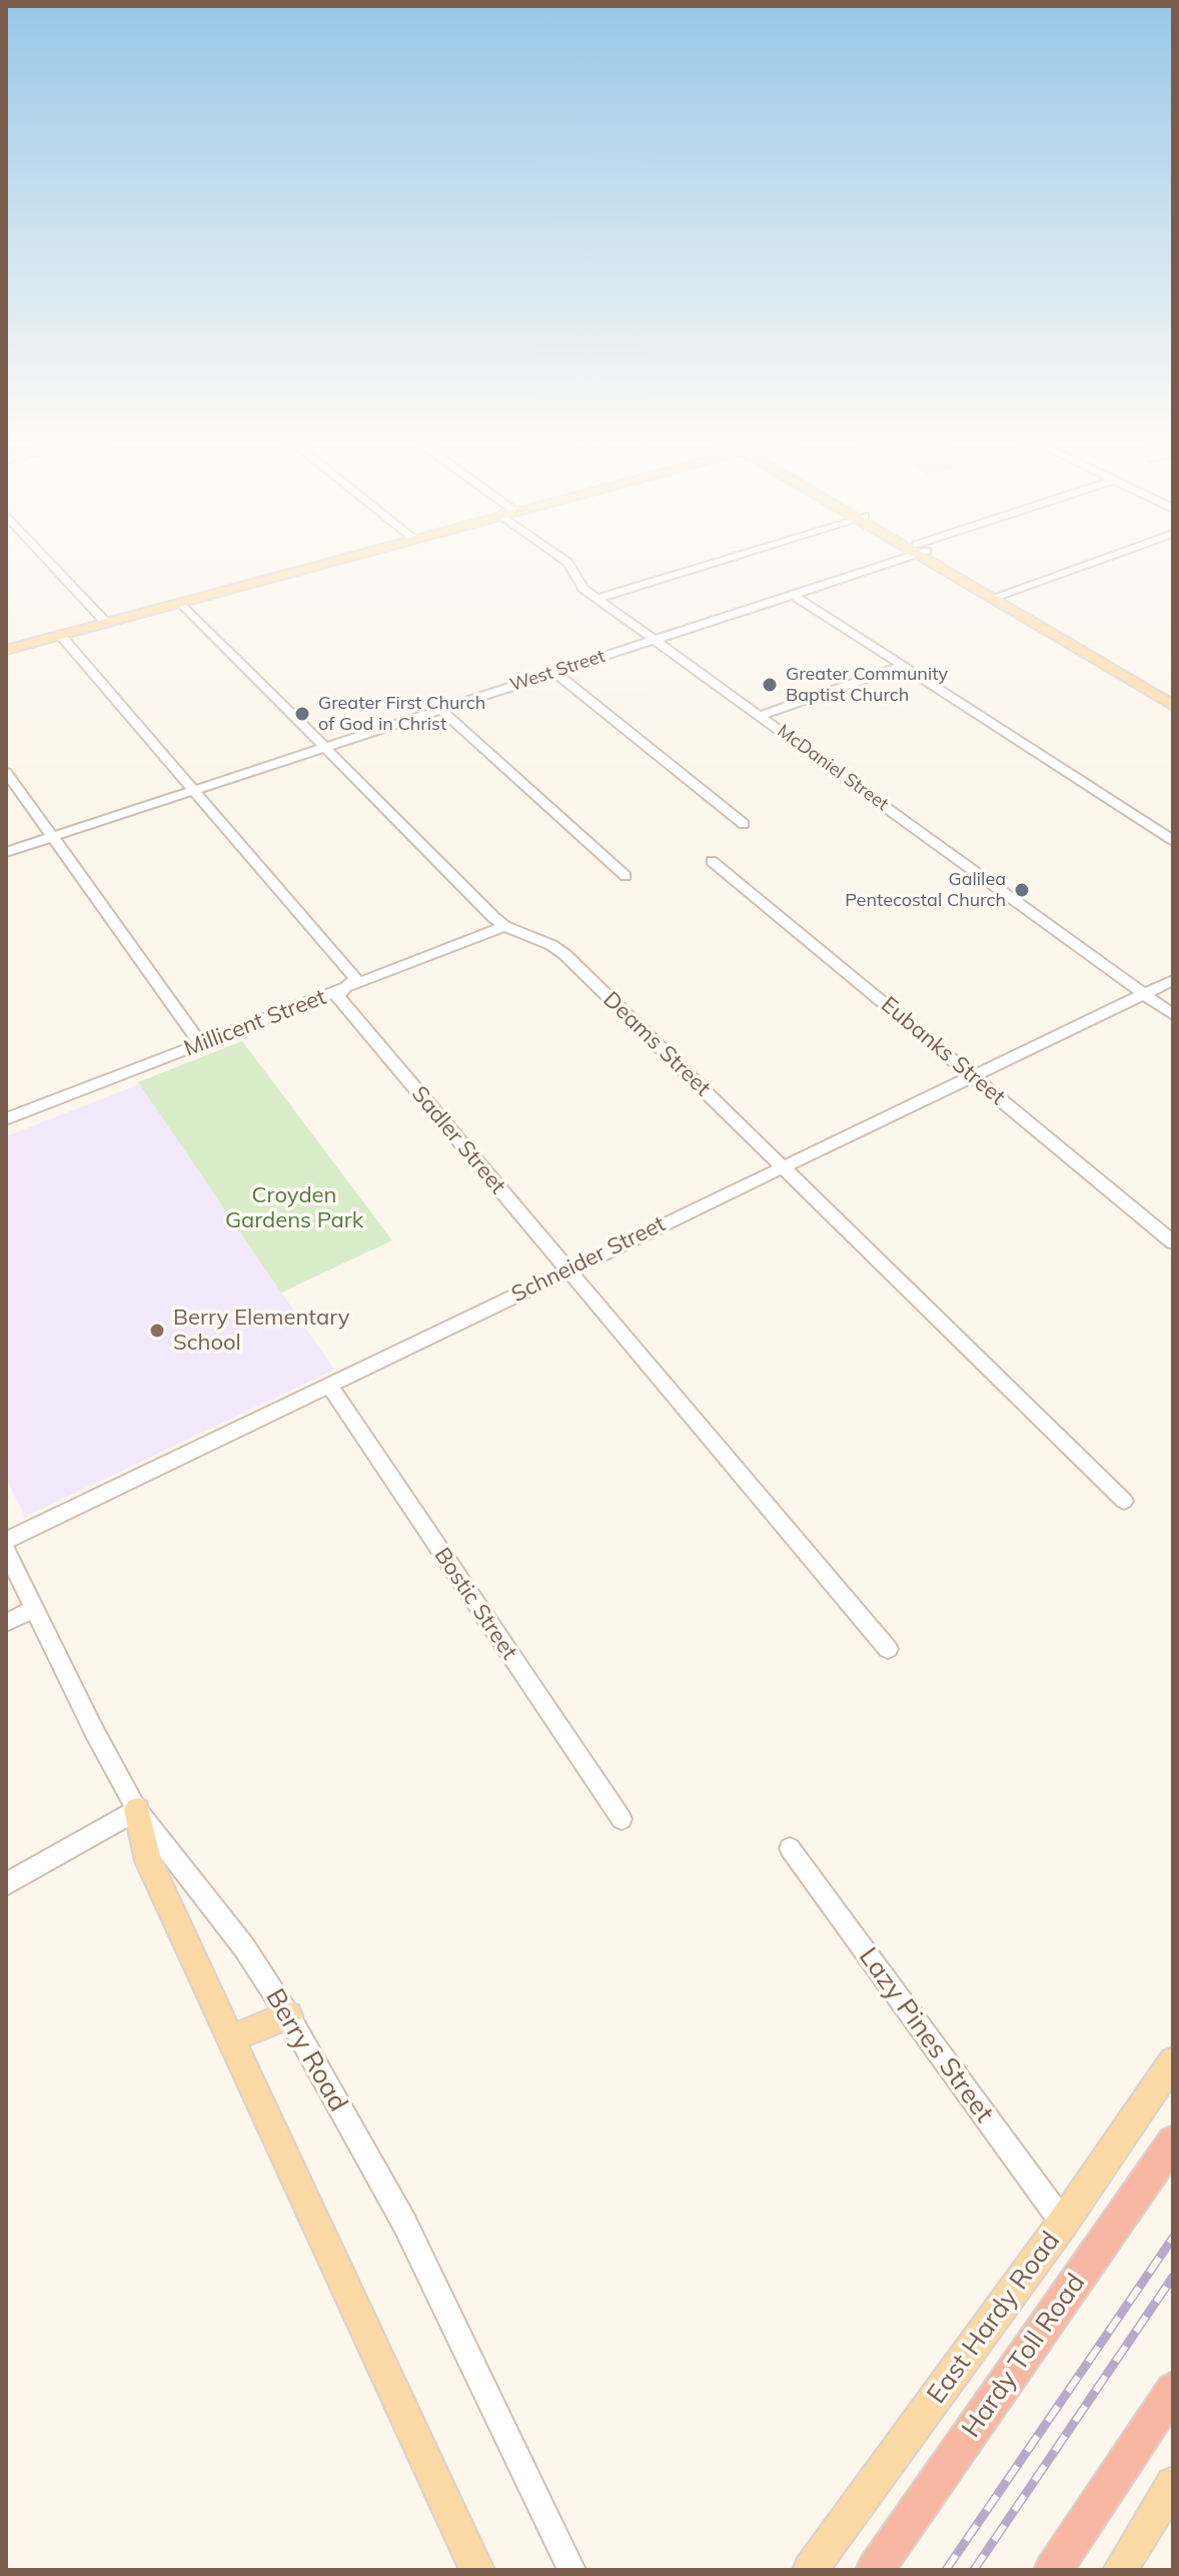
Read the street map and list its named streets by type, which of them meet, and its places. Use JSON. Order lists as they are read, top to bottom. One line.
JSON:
{"streets":{"highway":["Hardy Toll Road"],"main road":["East Hardy Road"],"street":["West Street","McDaniel Street","Millicent Street","Deams Street","Eubanks Street","Sadler Street","Schneider Street","Bostic Street","Lazy Pines Street","Berry Road"]},"crossings":[["West Street","McDaniel Street"],["West Street","Deams Street"],["West Street","Sadler Street"],["McDaniel Street","Schneider Street"],["Millicent Street","Deams Street"],["Millicent Street","Sadler Street"],["Deams Street","Schneider Street"],["Eubanks Street","Schneider Street"],["Sadler Street","Schneider Street"],["Schneider Street","Bostic Street"],["Lazy Pines Street","East Hardy Road"]],"parks":["Croyden Gardens Park"],"places":["Greater Community Baptist Church","Greater First Church of God in Christ","Galilea Pentecostal Church","Berry Elementary School"]}
